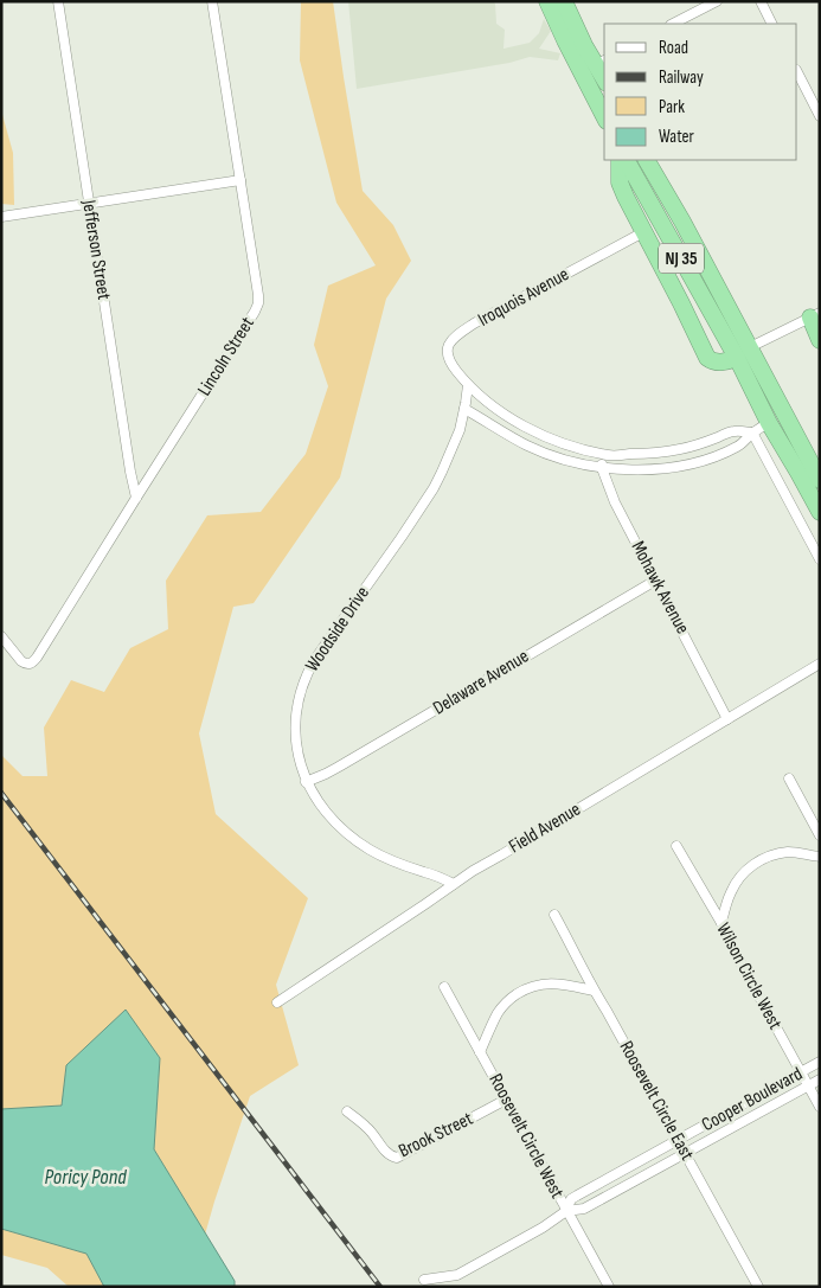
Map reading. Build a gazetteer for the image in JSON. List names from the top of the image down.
{
  "streets": {
    "highway": ["NJ 35"],
    "street": [
      "Jefferson Street",
      "Iroquois Avenue",
      "Lincoln Street",
      "Mohawk Avenue",
      "Woodside Drive",
      "Delaware Avenue",
      "Field Avenue",
      "Wilson Circle West",
      "Cooper Boulevard",
      "Roosevelt Circle East",
      "Brook Street",
      "Roosevelt Circle West"
    ]
  },
  "crossings": [
    ["Jefferson Street", "Lincoln Street"],
    ["Iroquois Avenue", "Woodside Drive"],
    ["Mohawk Avenue", "Delaware Avenue"],
    ["Mohawk Avenue", "Field Avenue"],
    ["Woodside Drive", "Delaware Avenue"],
    ["Woodside Drive", "Field Avenue"],
    ["Wilson Circle West", "Cooper Boulevard"],
    ["Cooper Boulevard", "Roosevelt Circle East"],
    ["Cooper Boulevard", "Roosevelt Circle West"],
    ["Brook Street", "Roosevelt Circle West"]
  ],
  "water": ["Poricy Pond"],
  "legend": [
    "Road",
    "Railway",
    "Park",
    "Water"
  ]
}
